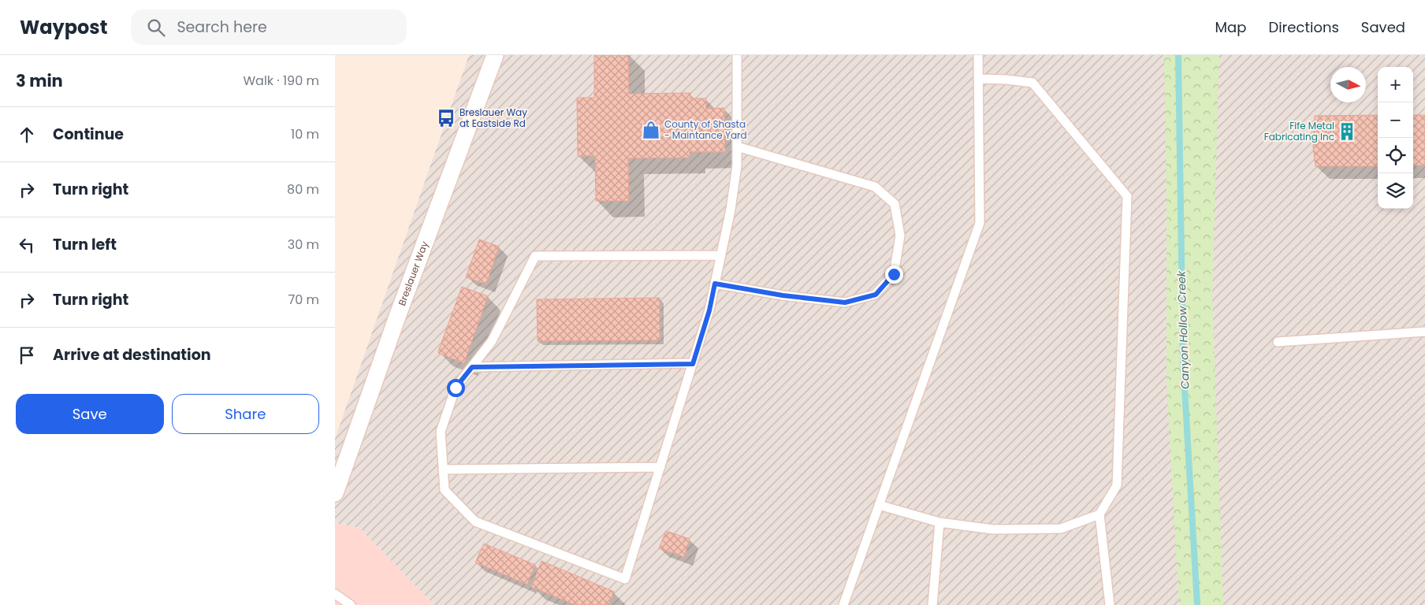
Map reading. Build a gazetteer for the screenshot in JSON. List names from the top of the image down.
{
  "streets": {
    "street": ["Breslauer Way"]
  },
  "water": ["Canyon Hollow Creek"],
  "places": {
    "bus stop": ["Breslauer Way at Eastside Rd"],
    "shop": ["County of Shasta - Maintance Yard"],
    "building": ["Fife Metal Fabricating Inc"]
  },
  "north": "right",
  "page": {
    "header": "Waypost",
    "search": "Search here",
    "nav": ["Map", "Directions", "Saved"],
    "heading": ["3 min", "Walk · 190 m"],
    "map_buttons": ["+", "−"],
    "list": [
      ["Continue", "10 m"],
      ["Turn right", "80 m"],
      ["Turn left", "30 m"],
      ["Turn right", "70 m"],
      "Arrive at destination"
    ],
    "buttons": ["Save", "Share"]
  }
}
